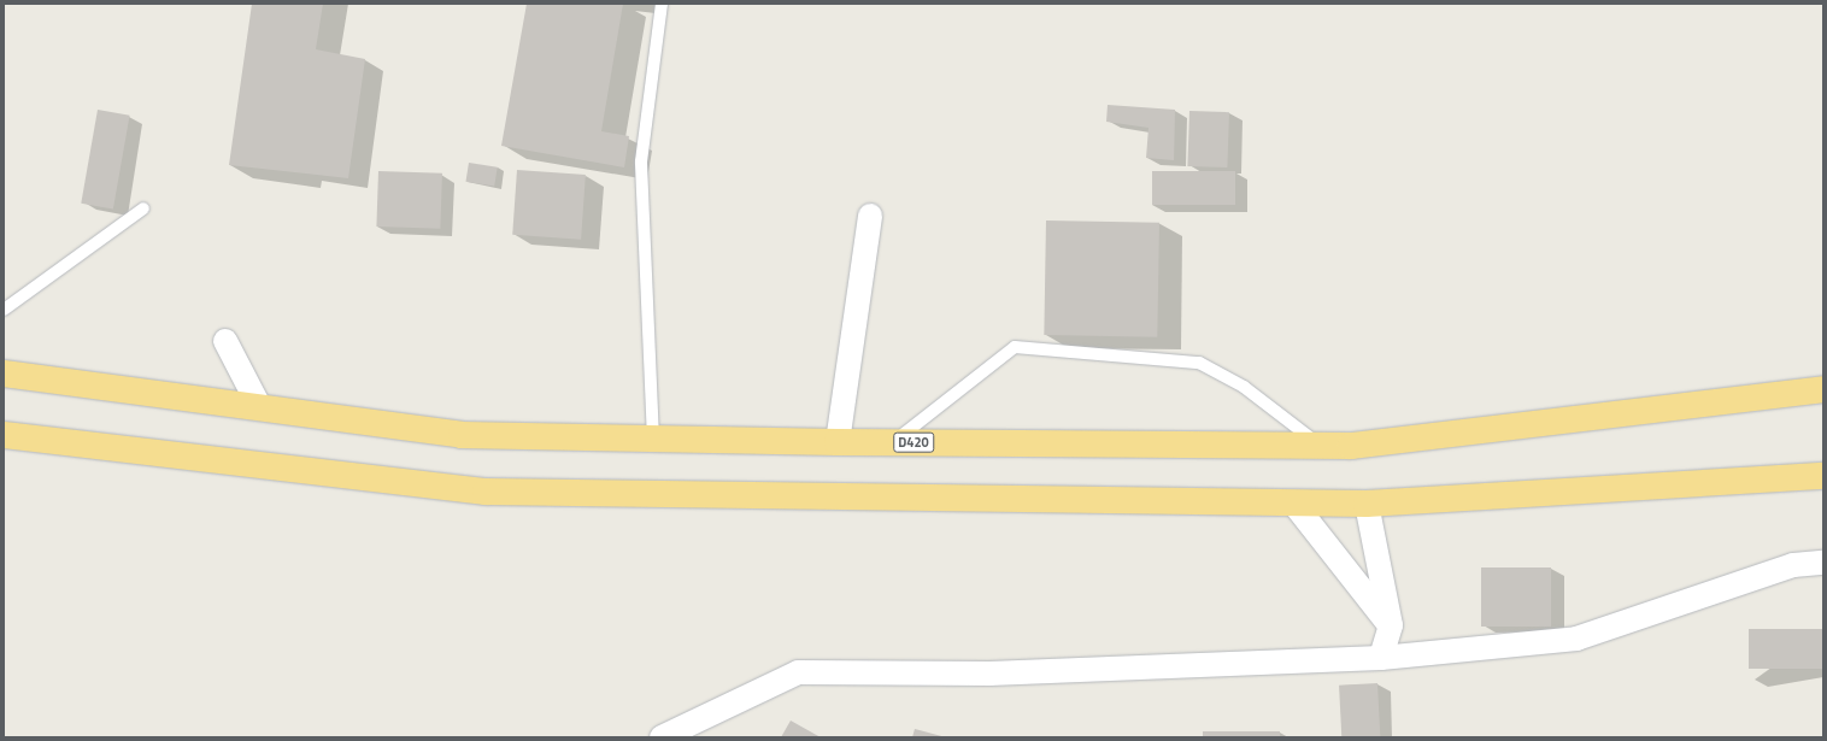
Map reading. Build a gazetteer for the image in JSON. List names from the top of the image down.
{
  "streets": {
    "highway": ["D420"]
  }
}
